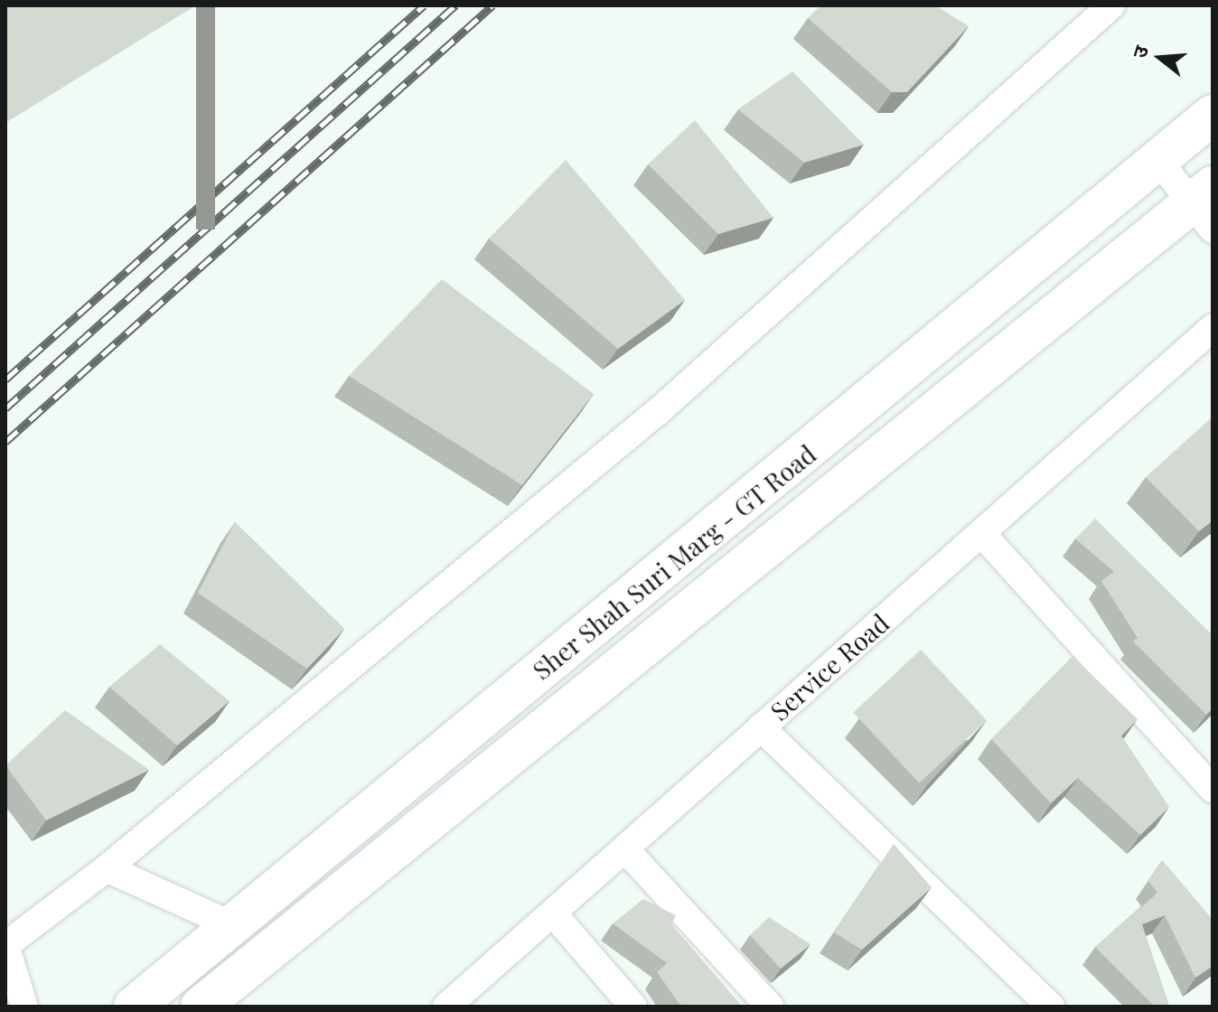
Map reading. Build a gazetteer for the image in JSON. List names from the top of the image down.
{
  "streets": {
    "main road": ["Sher Shah Suri Marg - GT Road"],
    "street": ["Service Road"]
  },
  "north": "left"
}
